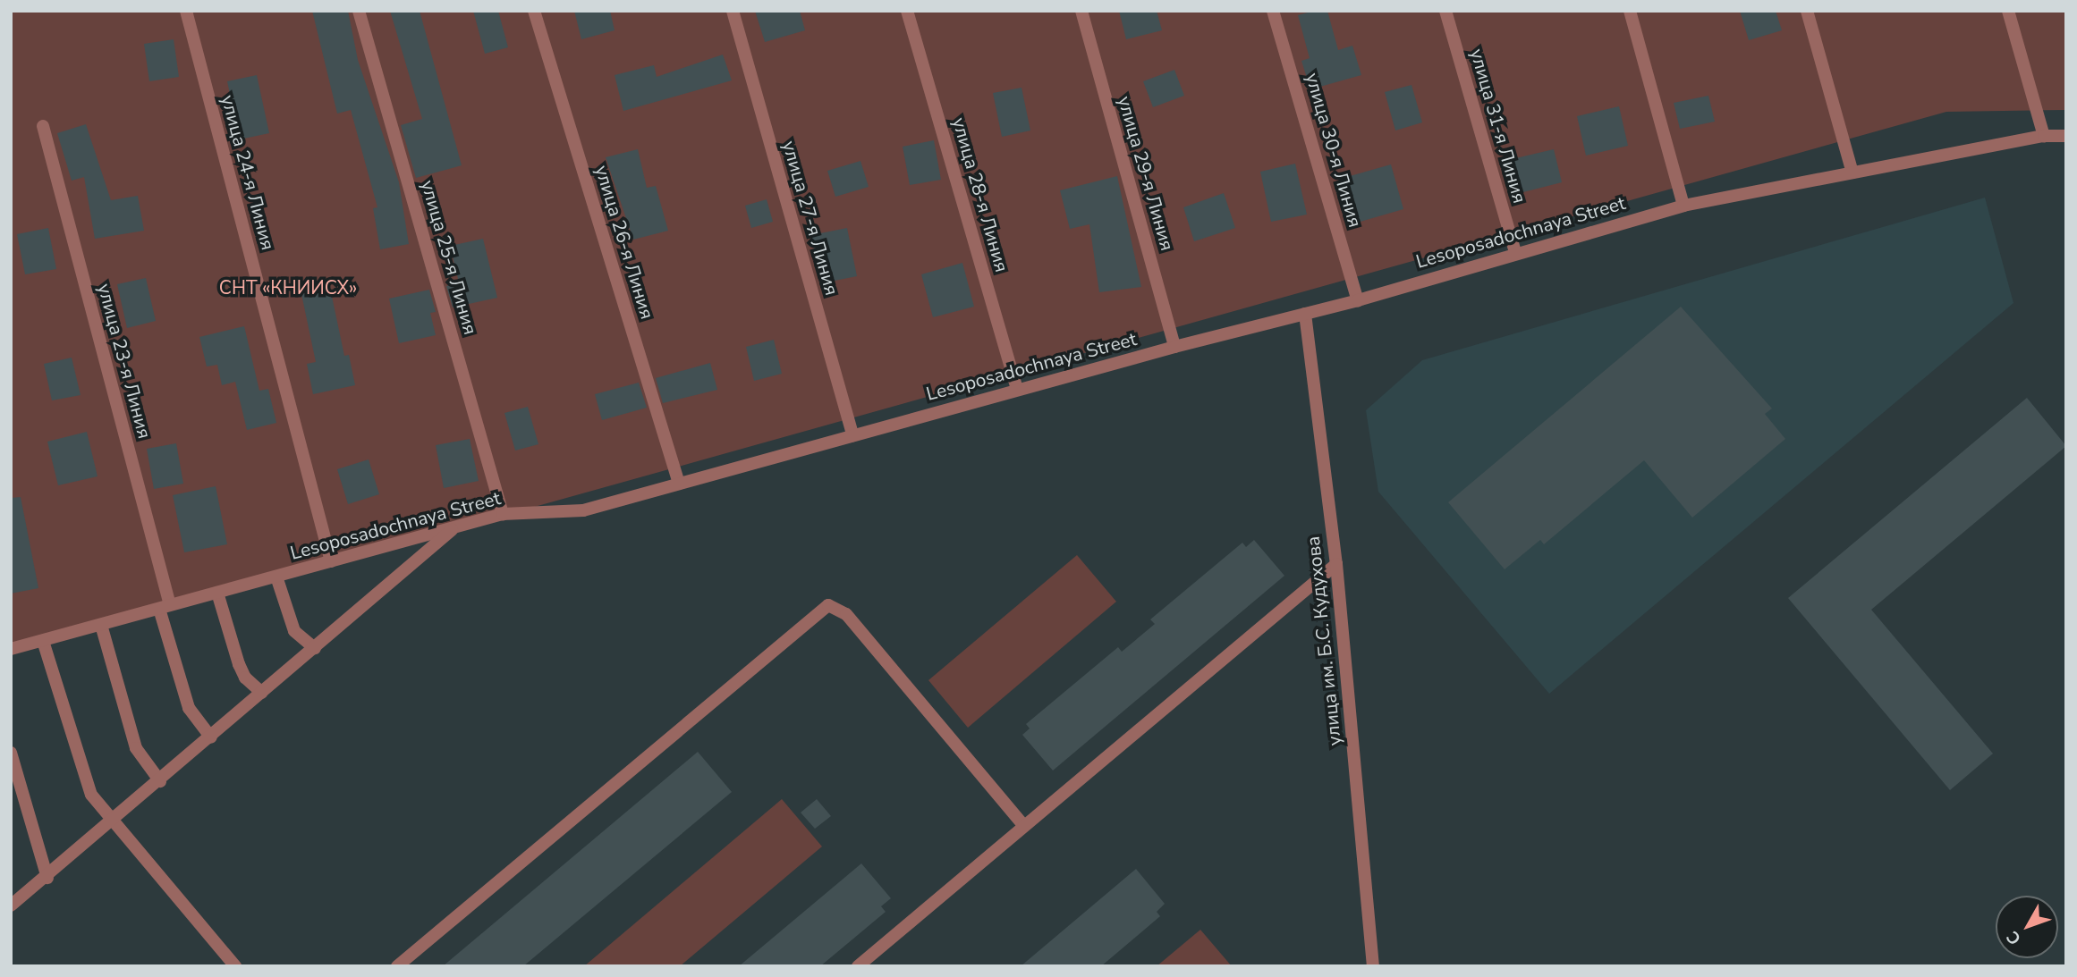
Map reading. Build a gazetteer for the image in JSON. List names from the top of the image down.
{
  "streets": {
    "street": [
      "улица 31-я Линия",
      "улица 30-я Линия",
      "улица 24-я Линия",
      "улица 29-я Линия",
      "улица 28-я Линия",
      "улица 27-я Линия",
      "Lesoposadochnaya Street",
      "улица 26-я Линия",
      "улица 25-я Линия",
      "улица 23-я Линия",
      "улица им. Б.С. Кудухова"
    ]
  },
  "crossings": [
    ["улица 31-я Линия", "Lesoposadochnaya Street"],
    ["улица 30-я Линия", "Lesoposadochnaya Street"],
    ["улица 24-я Линия", "Lesoposadochnaya Street"],
    ["улица 29-я Линия", "Lesoposadochnaya Street"],
    ["улица 28-я Линия", "Lesoposadochnaya Street"],
    ["улица 27-я Линия", "Lesoposadochnaya Street"],
    ["Lesoposadochnaya Street", "улица 26-я Линия"],
    ["Lesoposadochnaya Street", "улица 25-я Линия"],
    ["Lesoposadochnaya Street", "улица 23-я Линия"],
    ["Lesoposadochnaya Street", "улица им. Б.С. Кудухова"]
  ],
  "parks": ["СНТ «КНИИСХ»"],
  "north": "bottom left"
}
